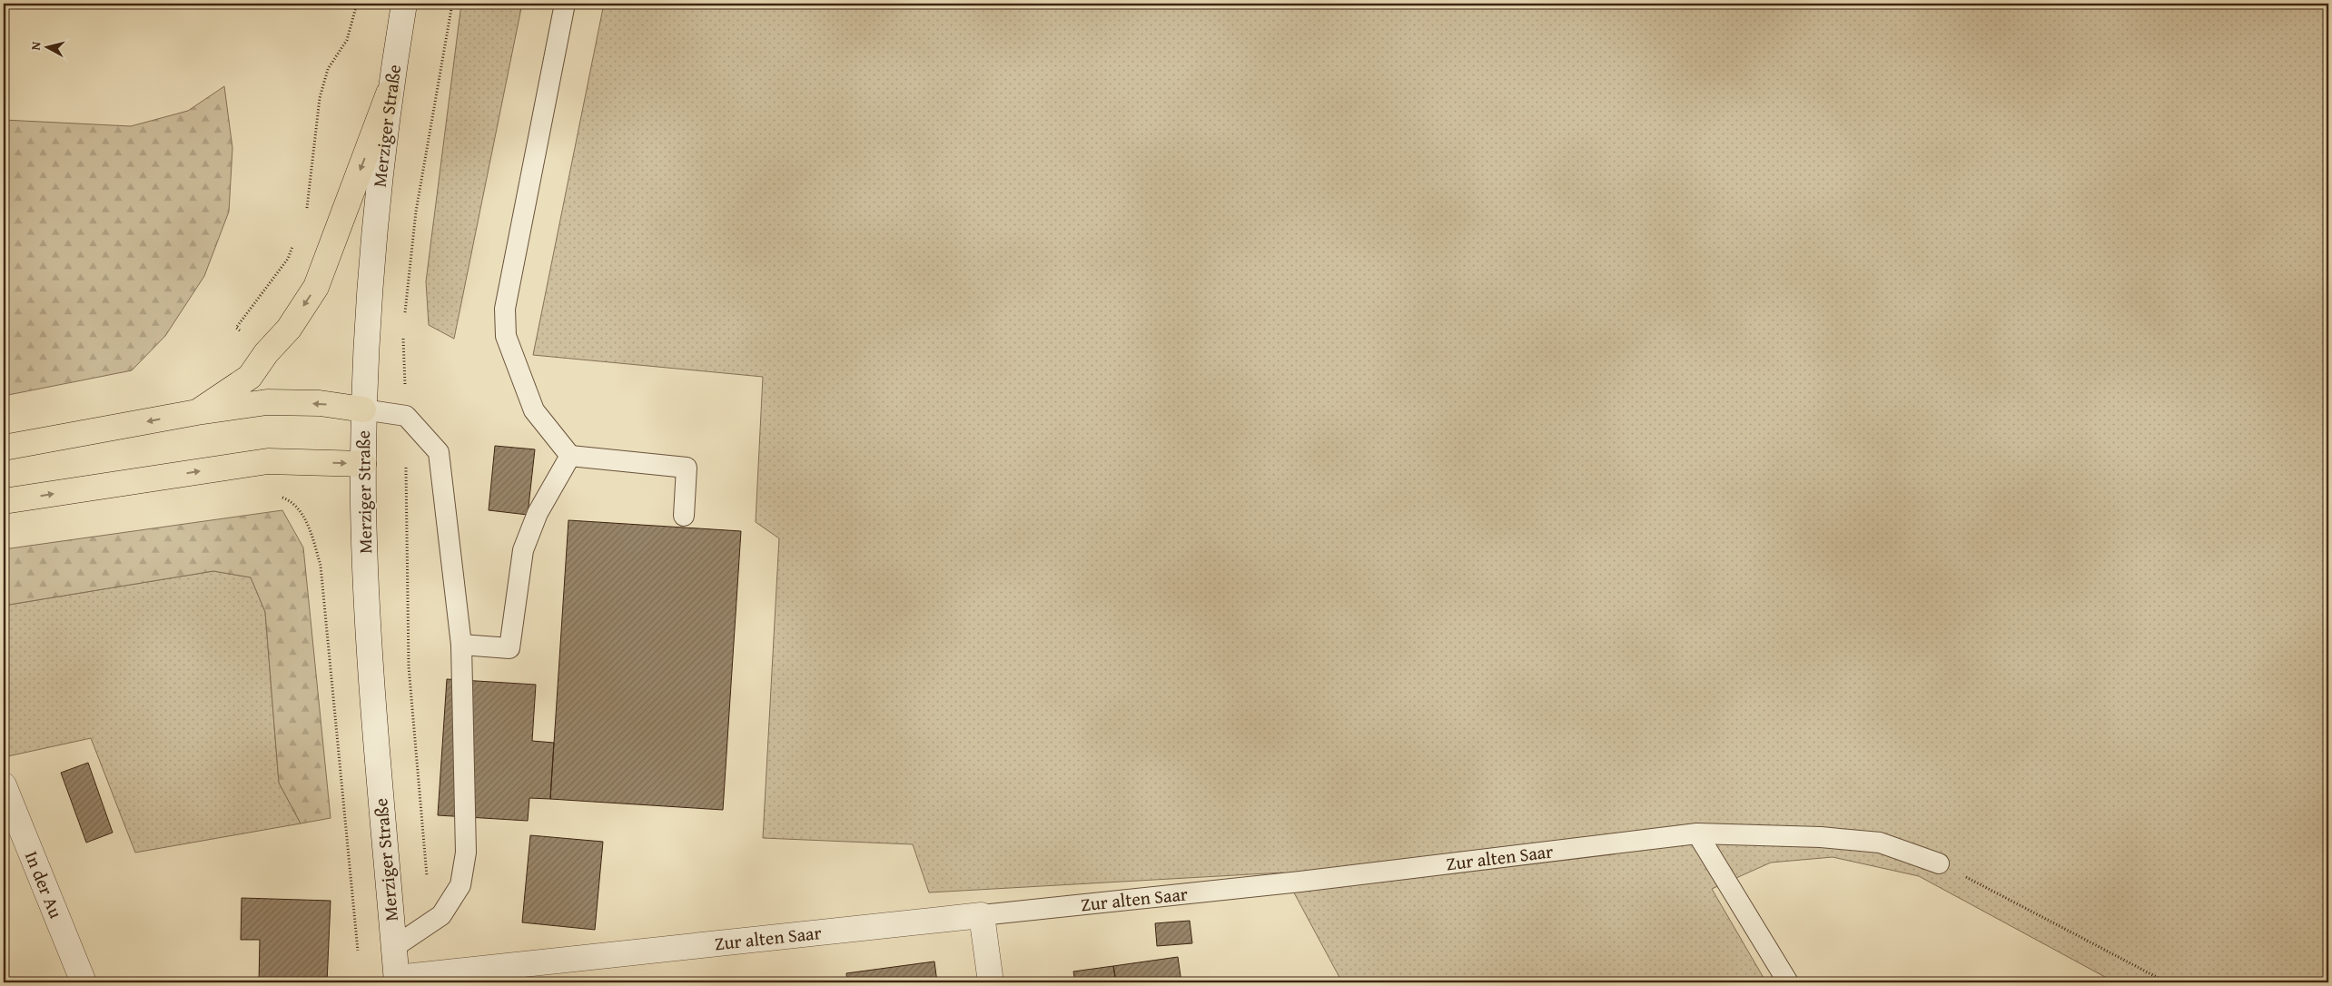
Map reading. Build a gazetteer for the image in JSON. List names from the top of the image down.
{
  "streets": {
    "main road": ["Merziger Straße", "Zur alten Saar", "In der Au"]
  },
  "crossings": [
    ["Merziger Straße", "Zur alten Saar"]
  ],
  "north": "left"
}
